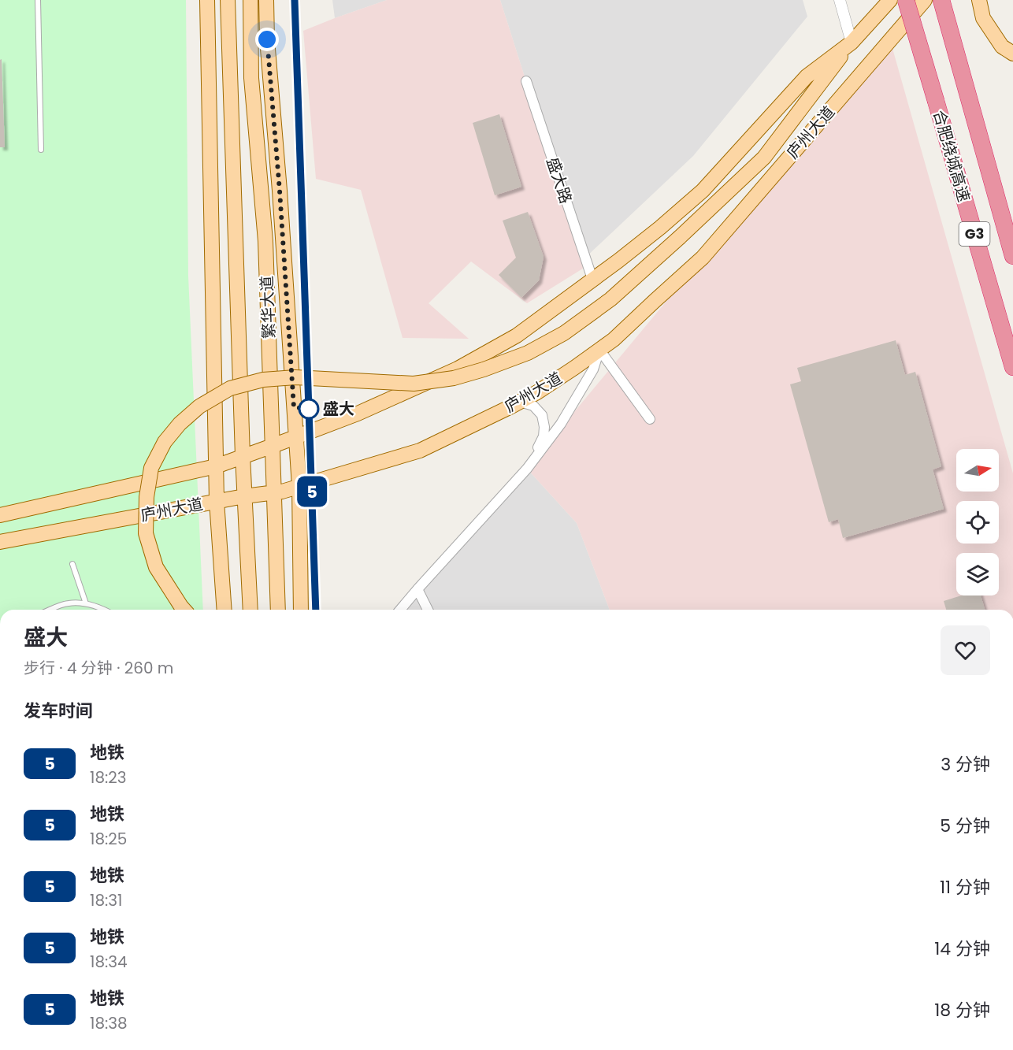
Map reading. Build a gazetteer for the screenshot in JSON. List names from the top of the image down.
{
  "streets": {
    "highway": ["合肥绕城高速", "G3"],
    "main road": ["庐州大道", "繁华大道"],
    "street": ["盛大路"]
  },
  "crossings": [
    ["庐州大道", "盛大路"],
    ["庐州大道", "繁华大道"]
  ],
  "places": ["盛大"],
  "lines": ["metro line 5"],
  "north": "right",
  "page": {
    "on_map": "5",
    "heading": [
      ["盛大", "步行 · 4 分钟 · 260 m"],
      "发车时间"
    ],
    "list": [
      {
        "mark": "5",
        "name": "地铁",
        "note": "18:23",
        "value": "3 分钟"
      },
      {
        "mark": "5",
        "name": "地铁",
        "note": "18:25",
        "value": "5 分钟"
      },
      {
        "mark": "5",
        "name": "地铁",
        "note": "18:31",
        "value": "11 分钟"
      },
      {
        "mark": "5",
        "name": "地铁",
        "note": "18:34",
        "value": "14 分钟"
      },
      {
        "mark": "5",
        "name": "地铁",
        "note": "18:38",
        "value": "18 分钟"
      }
    ]
  }
}
